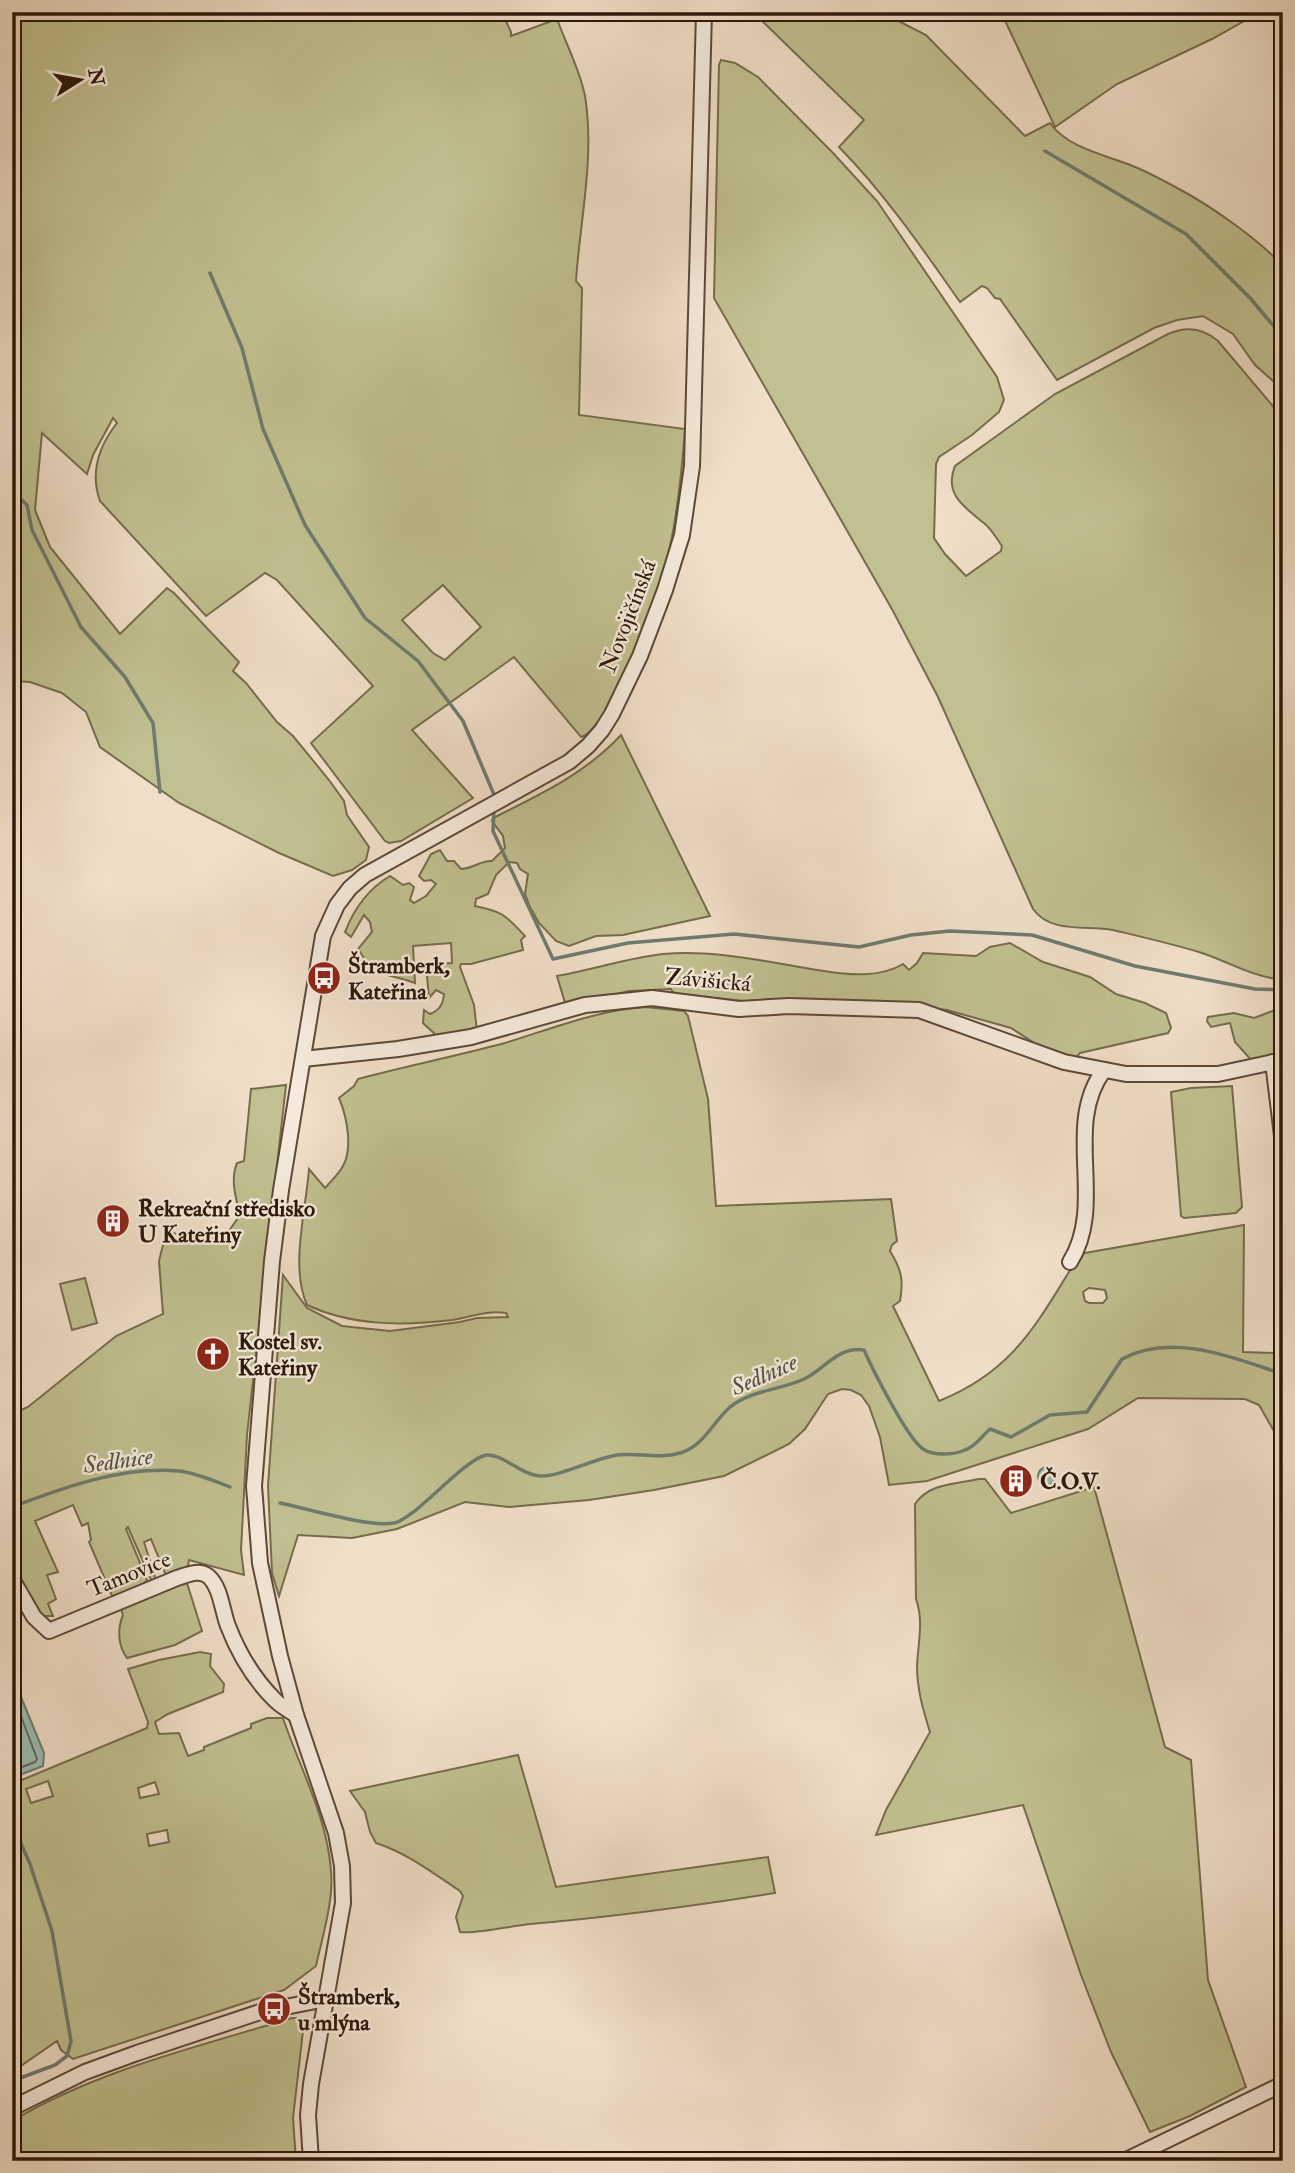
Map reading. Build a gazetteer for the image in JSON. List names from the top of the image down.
{
  "streets": {
    "street": ["Novojičínská", "Závišická", "Tamovice"]
  },
  "crossings": [
    ["Novojičínská", "Závišická"],
    ["Novojičínská", "Tamovice"]
  ],
  "water": ["Sedlnice"],
  "places": {
    "bus stop": ["Štramberk, Kateřina", "Štramberk, u mlýna"],
    "building": ["Rekreační středisko U Kateřiny", "Č.O.V."],
    "church": ["Kostel sv. Kateřiny"]
  },
  "north": "right"
}
